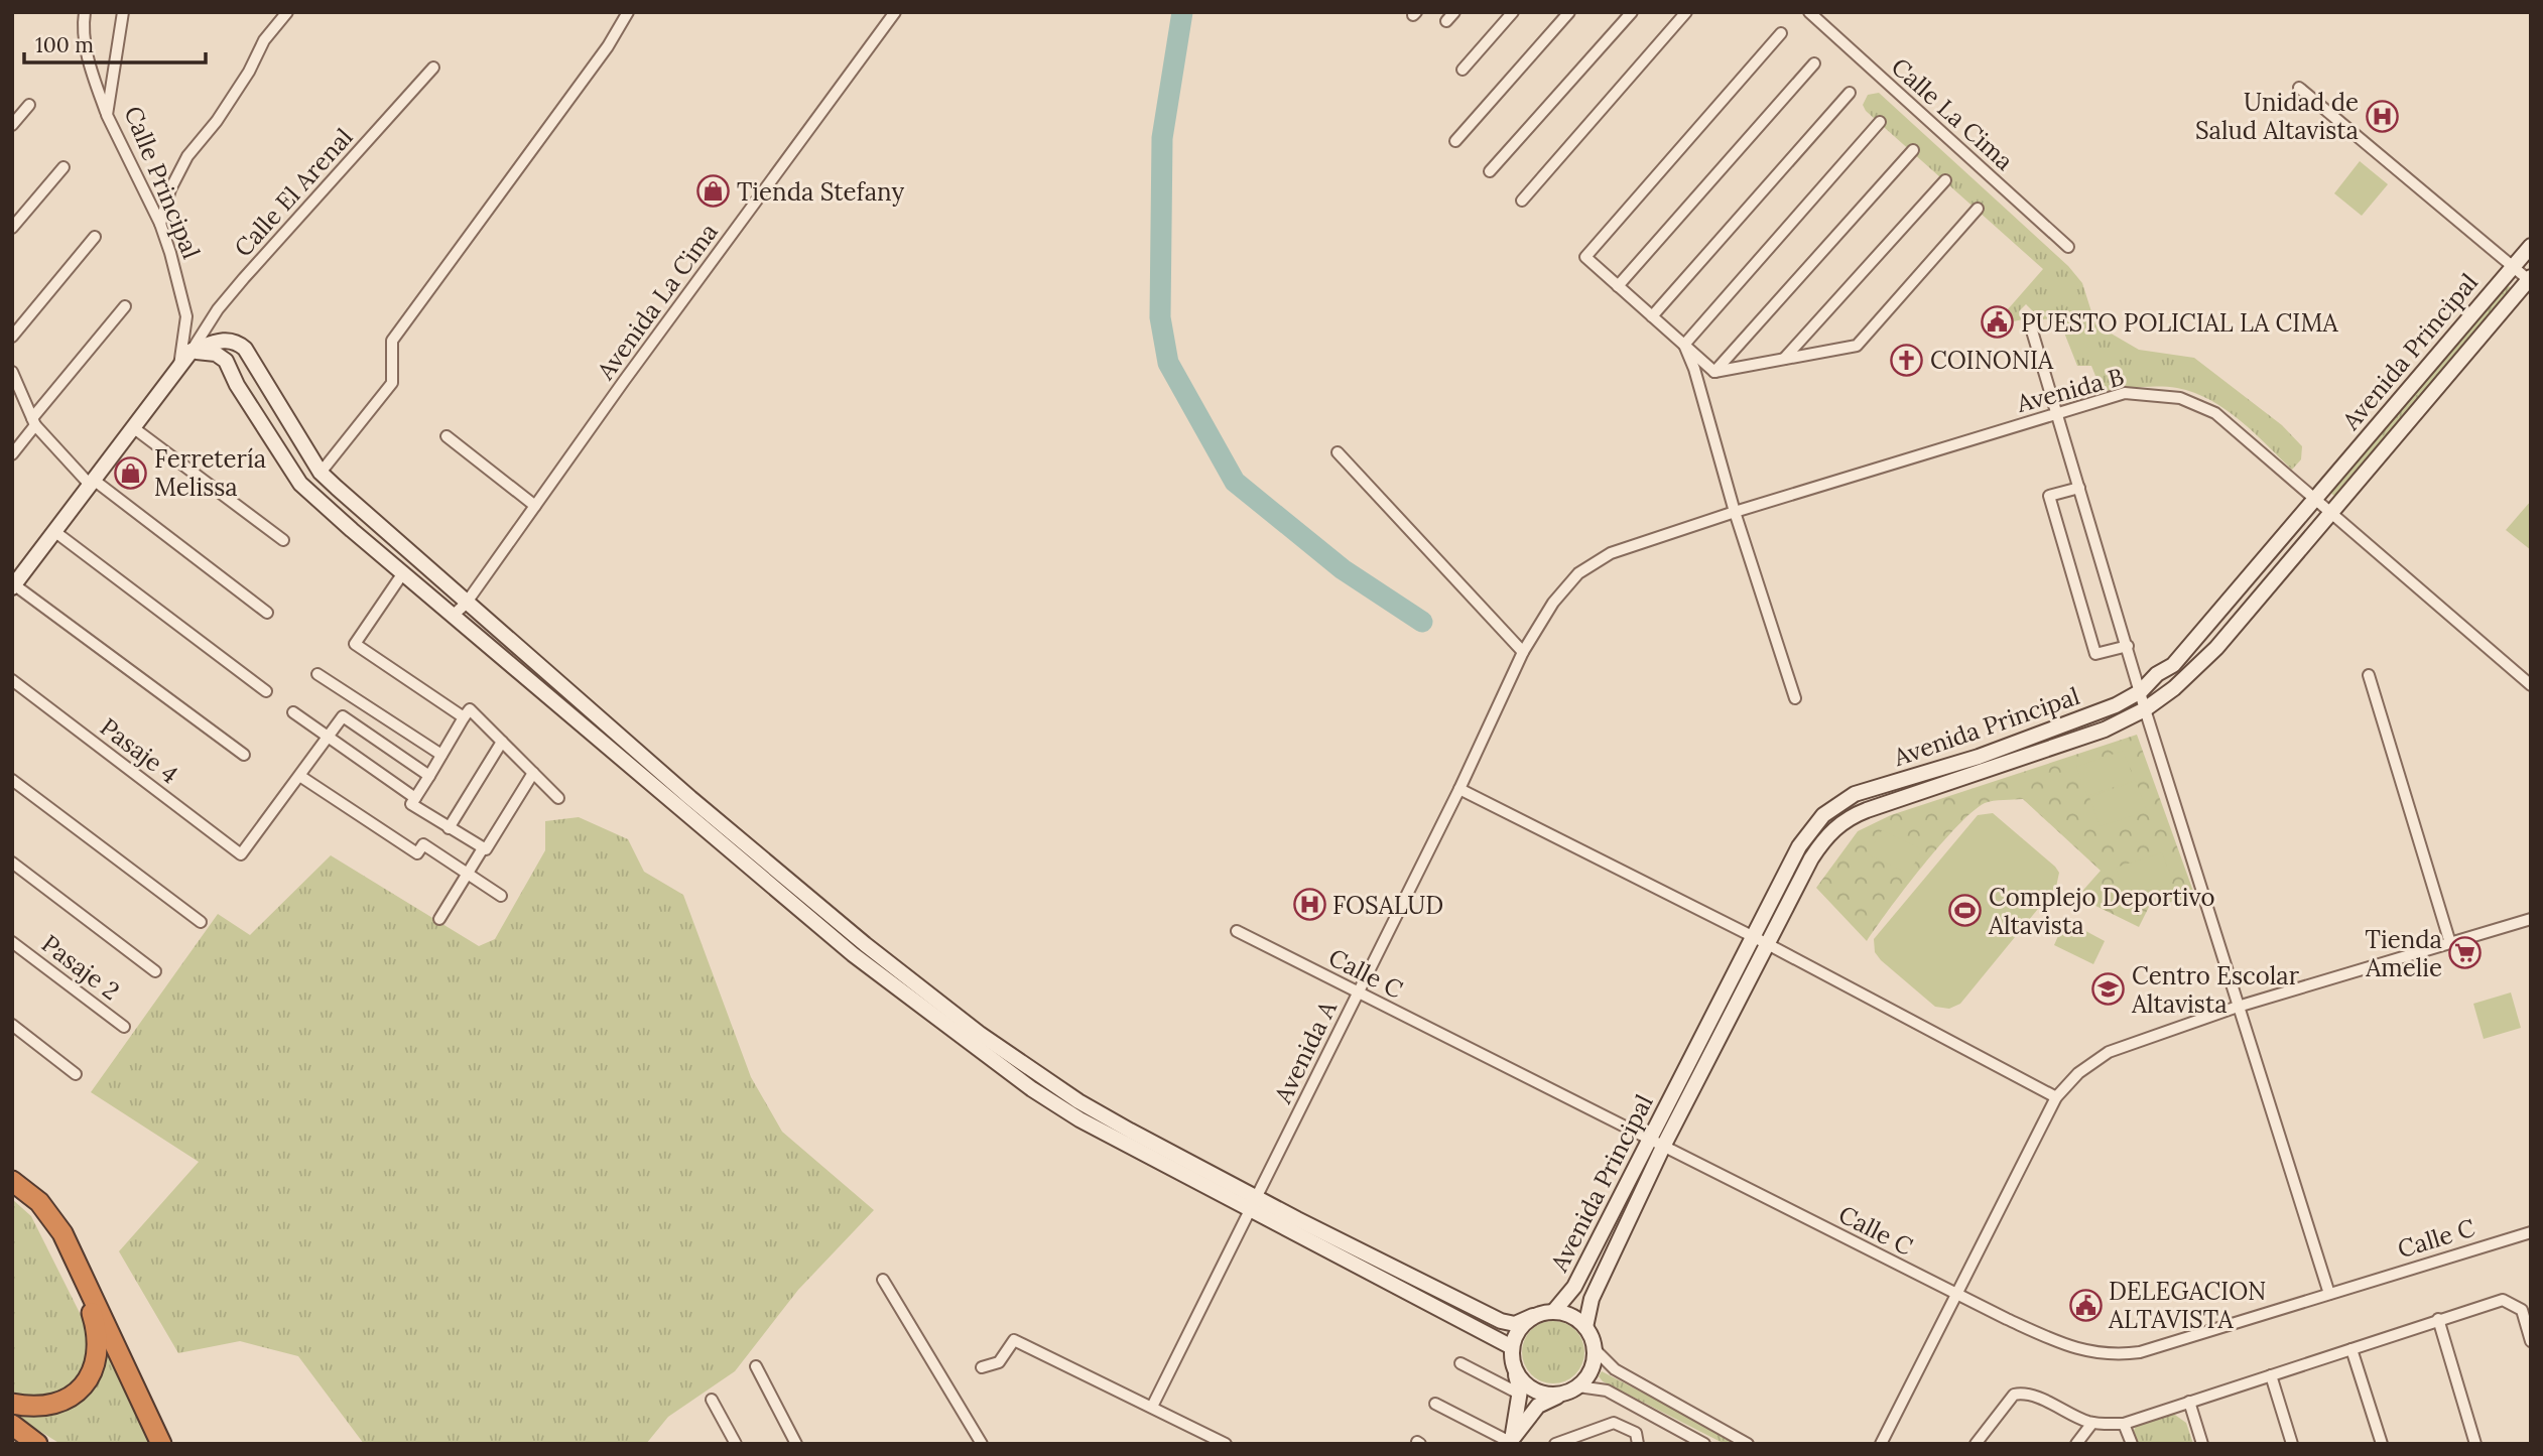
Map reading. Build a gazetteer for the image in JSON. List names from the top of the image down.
{
  "streets": {
    "main road": ["Avenida Principal"],
    "street": [
      "Calle La Cima",
      "Calle Principal",
      "Calle El Arenal",
      "Avenida La Cima",
      "Avenida B",
      "Pasaje 4",
      "Pasaje 2",
      "Calle C",
      "Avenida A"
    ]
  },
  "crossings": [
    ["Avenida Principal", "Avenida B"],
    ["Avenida Principal", "Calle C"],
    ["Avenida B", "Avenida A"],
    ["Calle C", "Avenida A"]
  ],
  "places": {
    "hospital": ["Unidad de Salud Altavista", "FOSALUD"],
    "shop": ["Tienda Stefany", "Ferretería Melissa"],
    "public building": ["PUESTO POLICIAL LA CIMA", "DELEGACION ALTAVISTA"],
    "church": ["COINONIA"],
    "sports": ["Complejo Deportivo Altavista"],
    "supermarket": ["Tienda Amelie"],
    "school or university": ["Centro Escolar Altavista"]
  },
  "scale_bar": "100 m"
}
